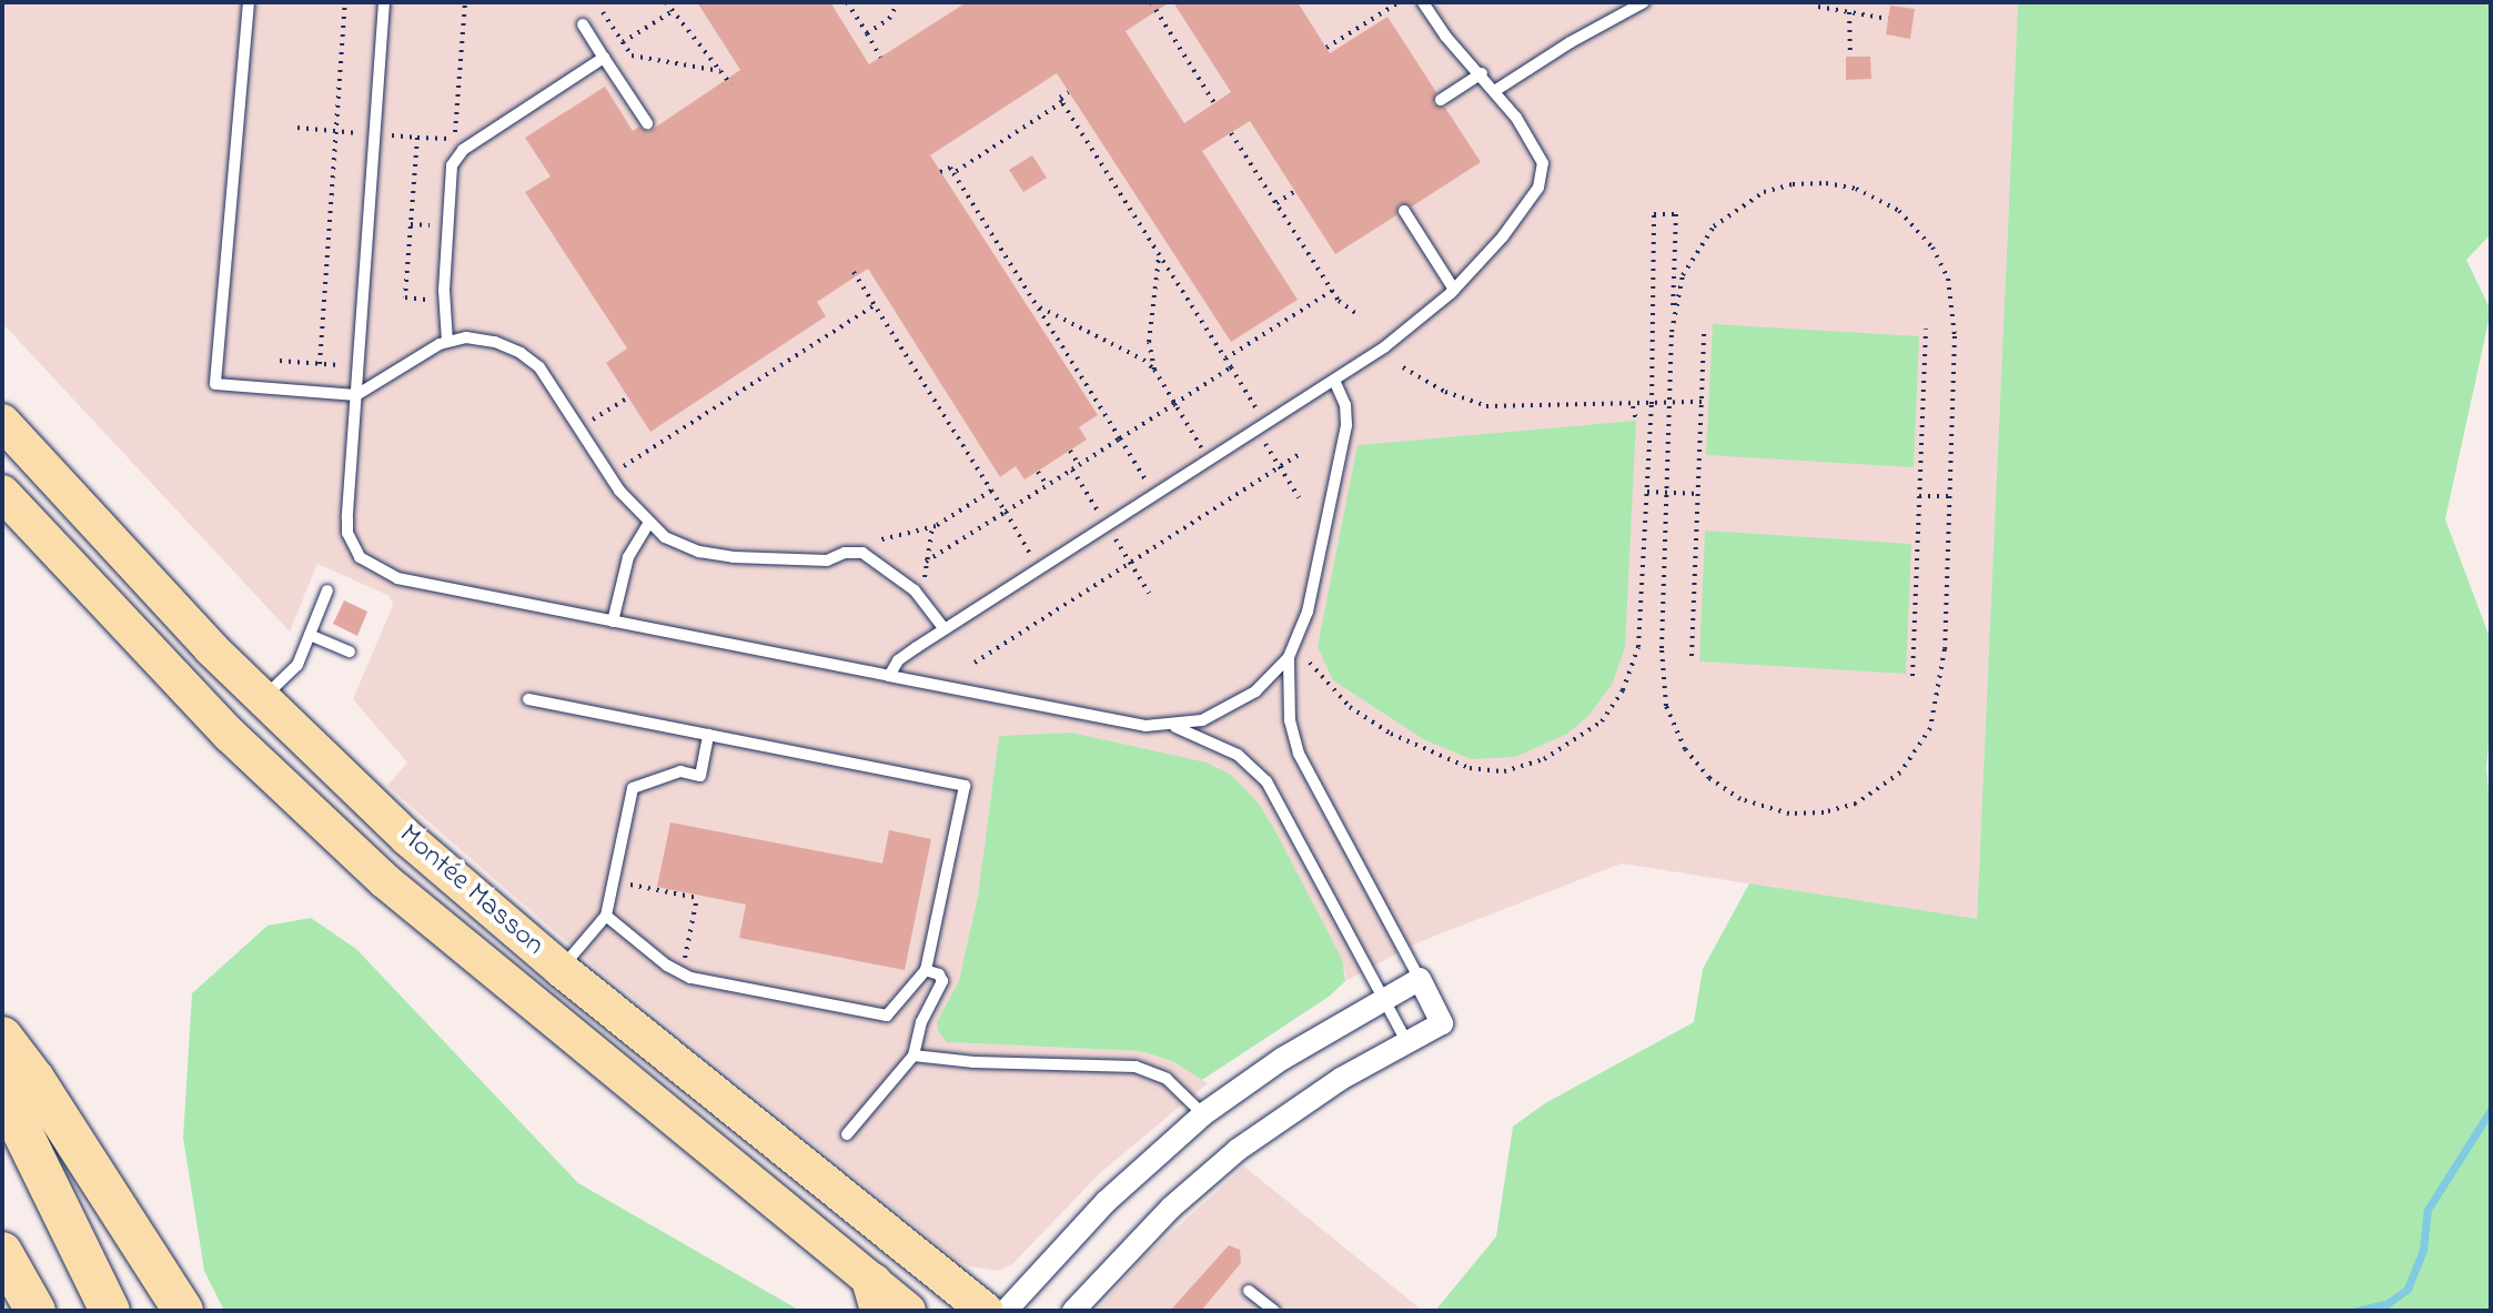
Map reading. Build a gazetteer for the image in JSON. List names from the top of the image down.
{
  "streets": {
    "main road": ["Montée Masson"]
  }
}
